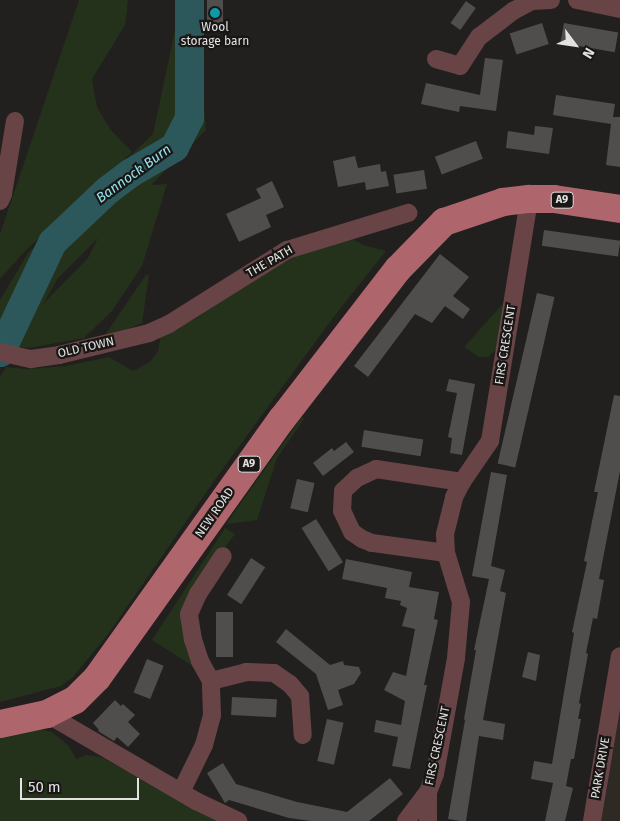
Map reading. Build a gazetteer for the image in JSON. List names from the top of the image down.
{
  "streets": {
    "main road": ["A9", "NEW ROAD"],
    "street": [
      "THE PATH",
      "FIRS CRESCENT",
      "OLD TOWN",
      "PARK DRIVE"
    ]
  },
  "crossings": [
    ["A9", "FIRS CRESCENT"],
    ["A9", "NEW ROAD"],
    ["THE PATH", "OLD TOWN"],
    ["FIRS CRESCENT", "NEW ROAD"]
  ],
  "water": ["Bannock Burn"],
  "places": ["Wool storage barn"],
  "scale_bar": "50 m",
  "north": "bottom right"
}
